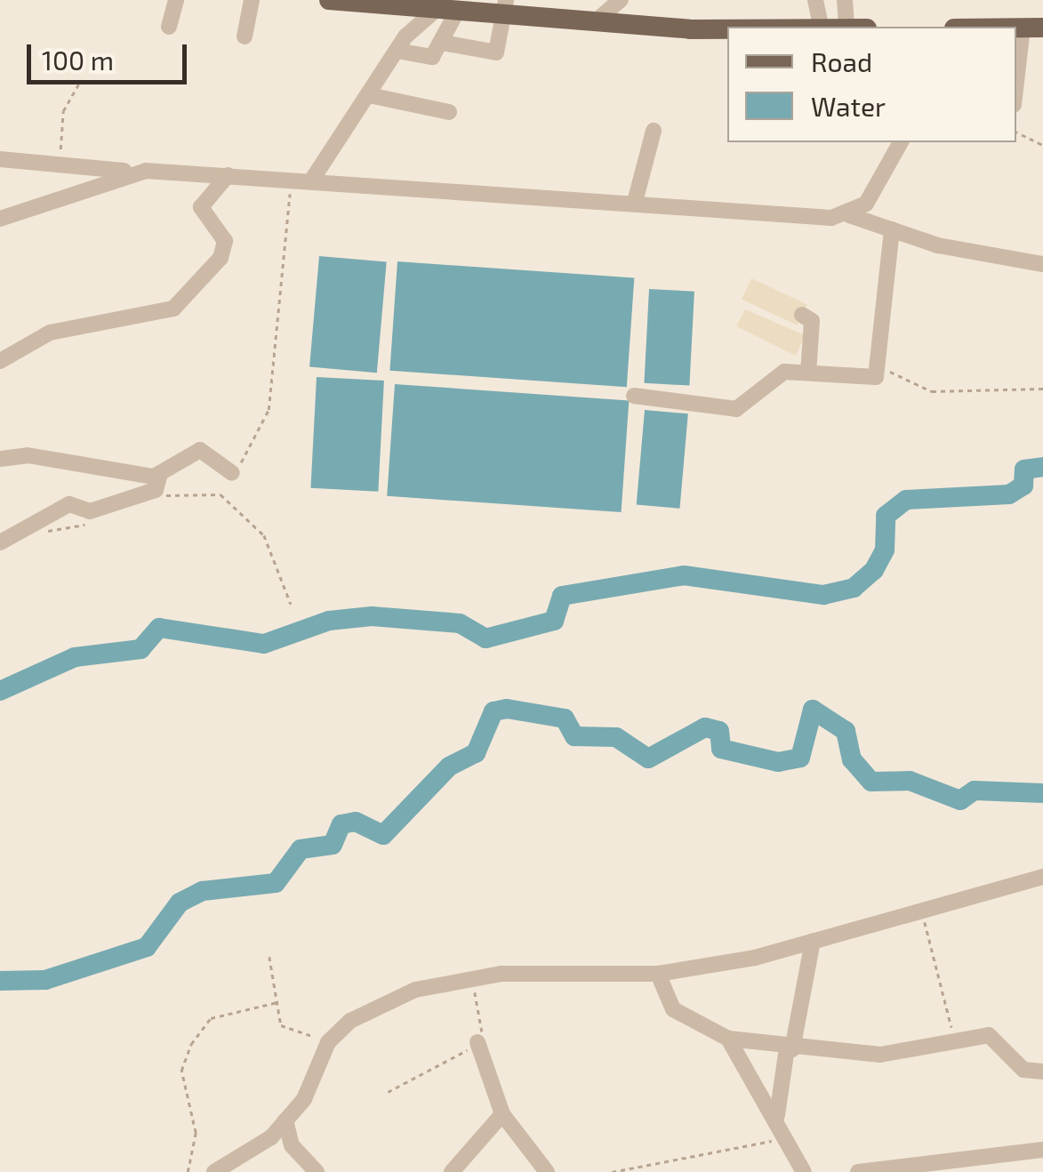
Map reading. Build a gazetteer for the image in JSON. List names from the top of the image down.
{
  "legend": ["Road", "Water"],
  "scale_bar": "100 m"
}
